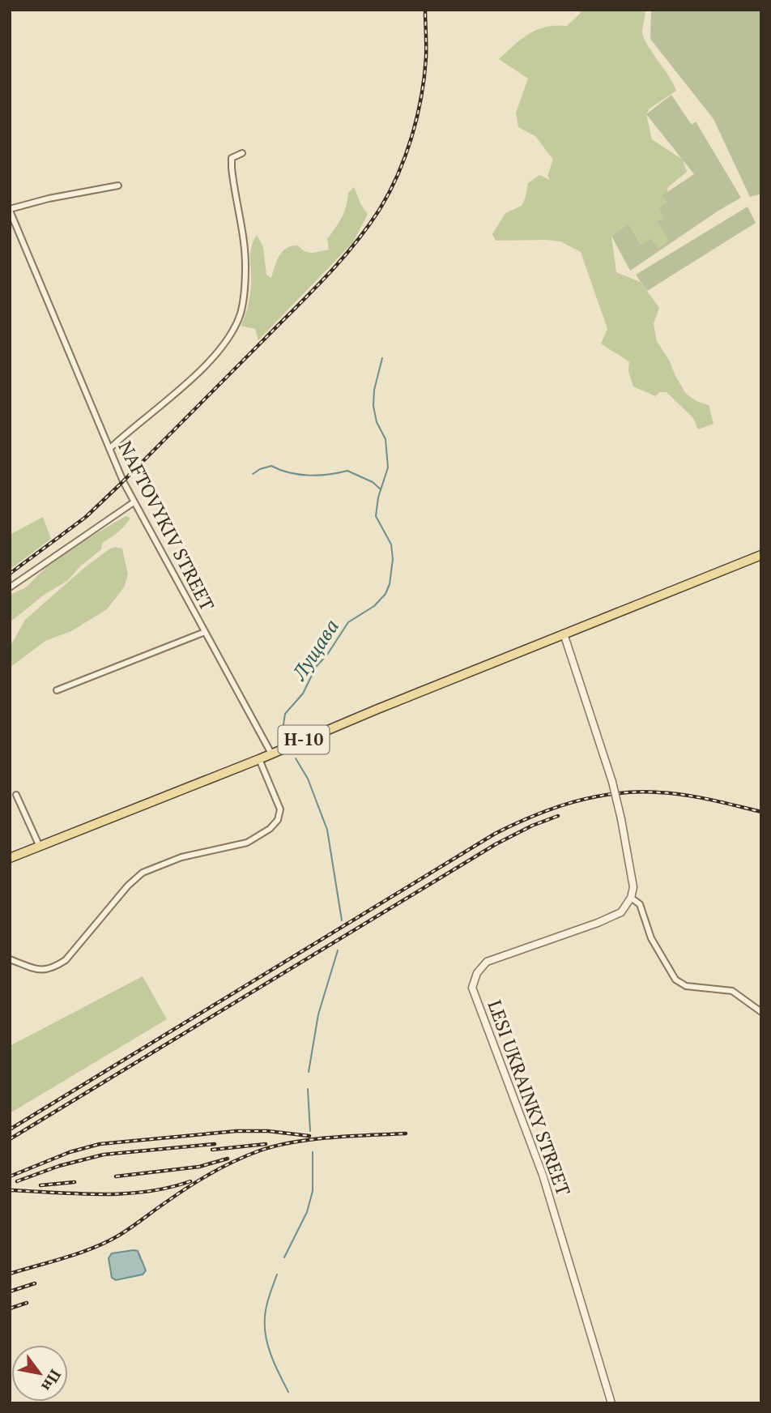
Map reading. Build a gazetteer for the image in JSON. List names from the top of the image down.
{
  "streets": {
    "main road": ["Н-10"],
    "street": ["NAFTOVYKIV STREET", "LESI UKRAINKY STREET"]
  },
  "crossings": [
    ["NAFTOVYKIV STREET", "Н-10"]
  ],
  "water": ["Лущава"],
  "north": "bottom right"
}
